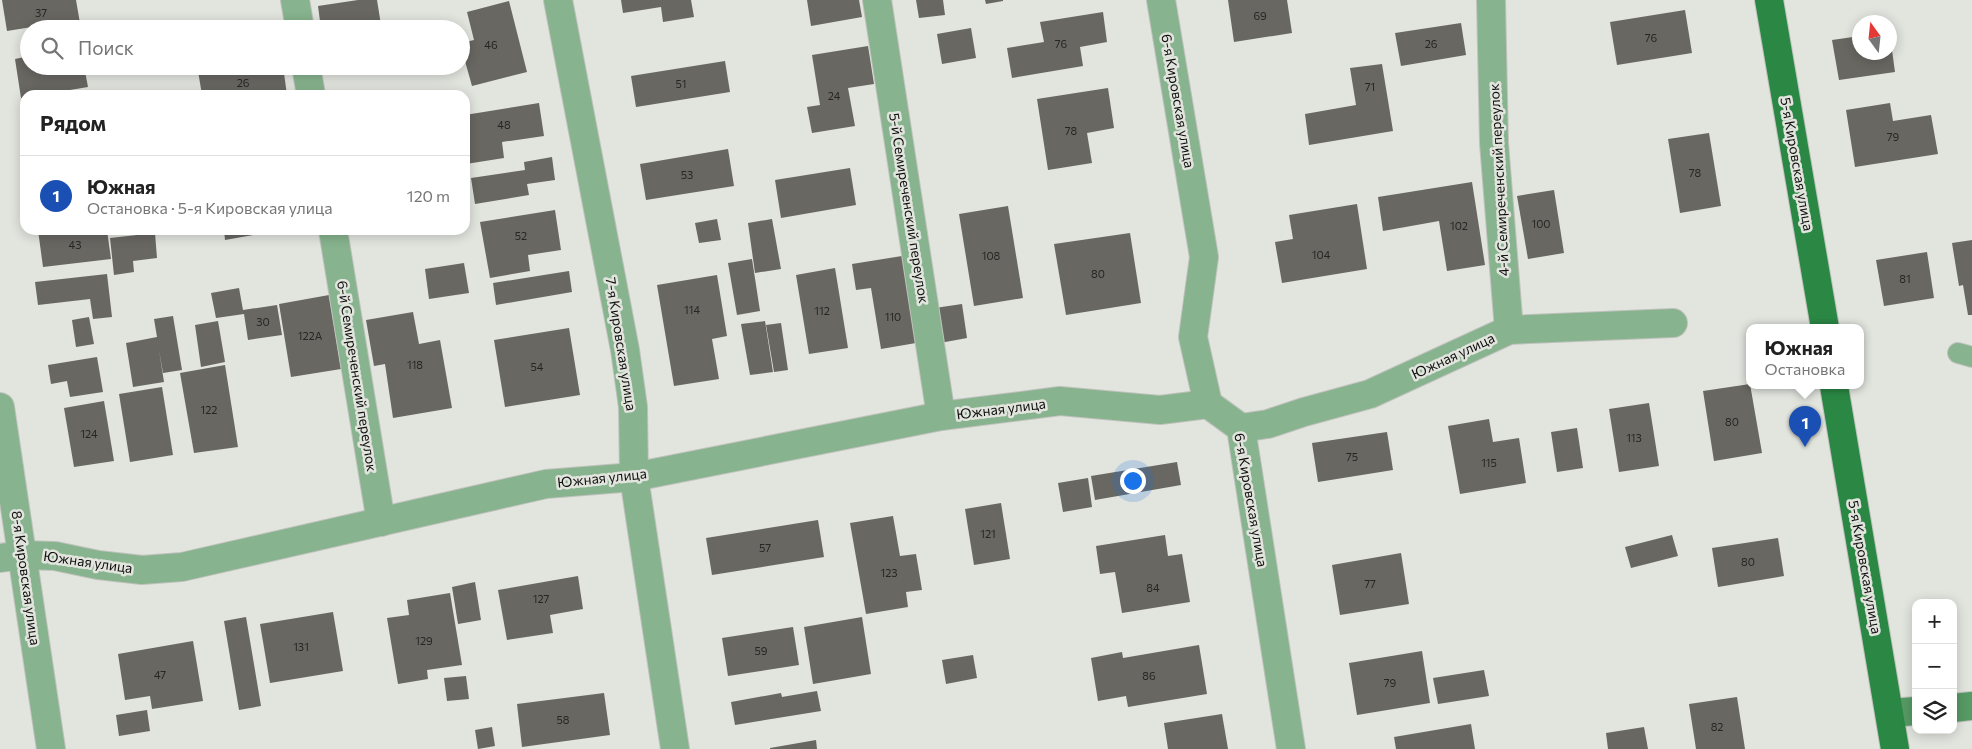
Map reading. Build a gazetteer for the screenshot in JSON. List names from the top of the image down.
{
  "streets": {
    "main road": ["5-я Кировская улица"],
    "street": [
      "6-я Кировская улица",
      "4-й Семиреченский переулок",
      "5-й Семиреченский переулок",
      "7-я Кировская улица",
      "Южная улица",
      "6-й Семиреченский переулок",
      "8-я Кировская улица"
    ]
  },
  "crossings": [
    ["6-я Кировская улица", "Южная улица"],
    ["4-й Семиреченский переулок", "Южная улица"],
    ["5-й Семиреченский переулок", "Южная улица"],
    ["7-я Кировская улица", "Южная улица"],
    ["Южная улица", "6-й Семиреченский переулок"],
    ["Южная улица", "8-я Кировская улица"]
  ],
  "house_numbers": [
    "37",
    "69",
    "76",
    "76",
    "26",
    "46",
    "26",
    "51",
    "71",
    "24",
    "48",
    "78",
    "79",
    "78",
    "53",
    "100",
    "102",
    "52",
    "43",
    "104",
    "108",
    "80",
    "81",
    "114",
    "112",
    "110",
    "30",
    "122А",
    "118",
    "54",
    "122",
    "80",
    "124",
    "113",
    "75",
    "115",
    "121",
    "57",
    "80",
    "123",
    "77",
    "84",
    "127",
    "129",
    "131",
    "59",
    "47",
    "86",
    "79",
    "58",
    "82"
  ],
  "north": "top",
  "page": {
    "search": "Поиск",
    "heading": "Рядом",
    "list": [
      {
        "mark": "1",
        "name": "Южная",
        "note": "Остановка · 5-я Кировская улица",
        "value": "120 m"
      }
    ],
    "popup": ["Южная", "Остановка"],
    "pins": "1",
    "map_buttons": ["+", "−"]
  }
}
